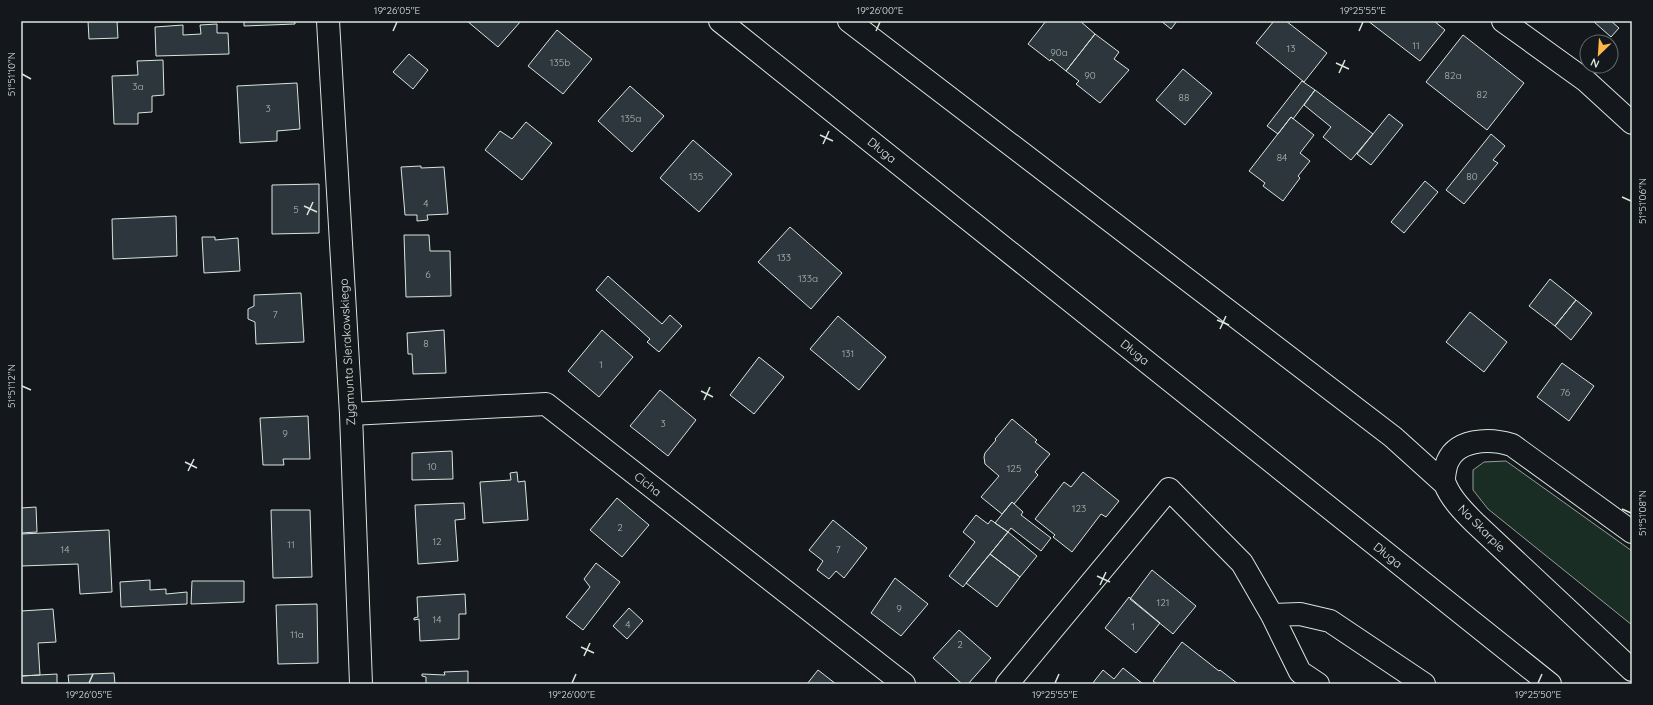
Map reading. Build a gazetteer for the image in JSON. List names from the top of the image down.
{
  "streets": {
    "street": [
      "Długa",
      "Zygmunta Sierakowskiego",
      "Cicha",
      "Na Skarpie"
    ]
  },
  "crossings": [
    ["Zygmunta Sierakowskiego", "Cicha"]
  ],
  "house_numbers": [
    "11",
    "13",
    "90a",
    "135b",
    "90",
    "82a",
    "3a",
    "82",
    "88",
    "3",
    "135a",
    "84",
    "135",
    "80",
    "4",
    "5",
    "133",
    "6",
    "133a",
    "7",
    "8",
    "131",
    "1",
    "76",
    "3",
    "9",
    "10",
    "125",
    "123",
    "2",
    "12",
    "11",
    "14",
    "7",
    "121",
    "9",
    "14",
    "4",
    "1",
    "11a",
    "2"
  ],
  "north": "bottom left",
  "coordinates": [
    "19°26'05\"E",
    "19°26'00\"E",
    "19°25'55\"E",
    "51°51'10\"N",
    "51°51'06\"N",
    "51°51'12\"N",
    "51°51'08\"N",
    "19°25'50\"E"
  ]
}
